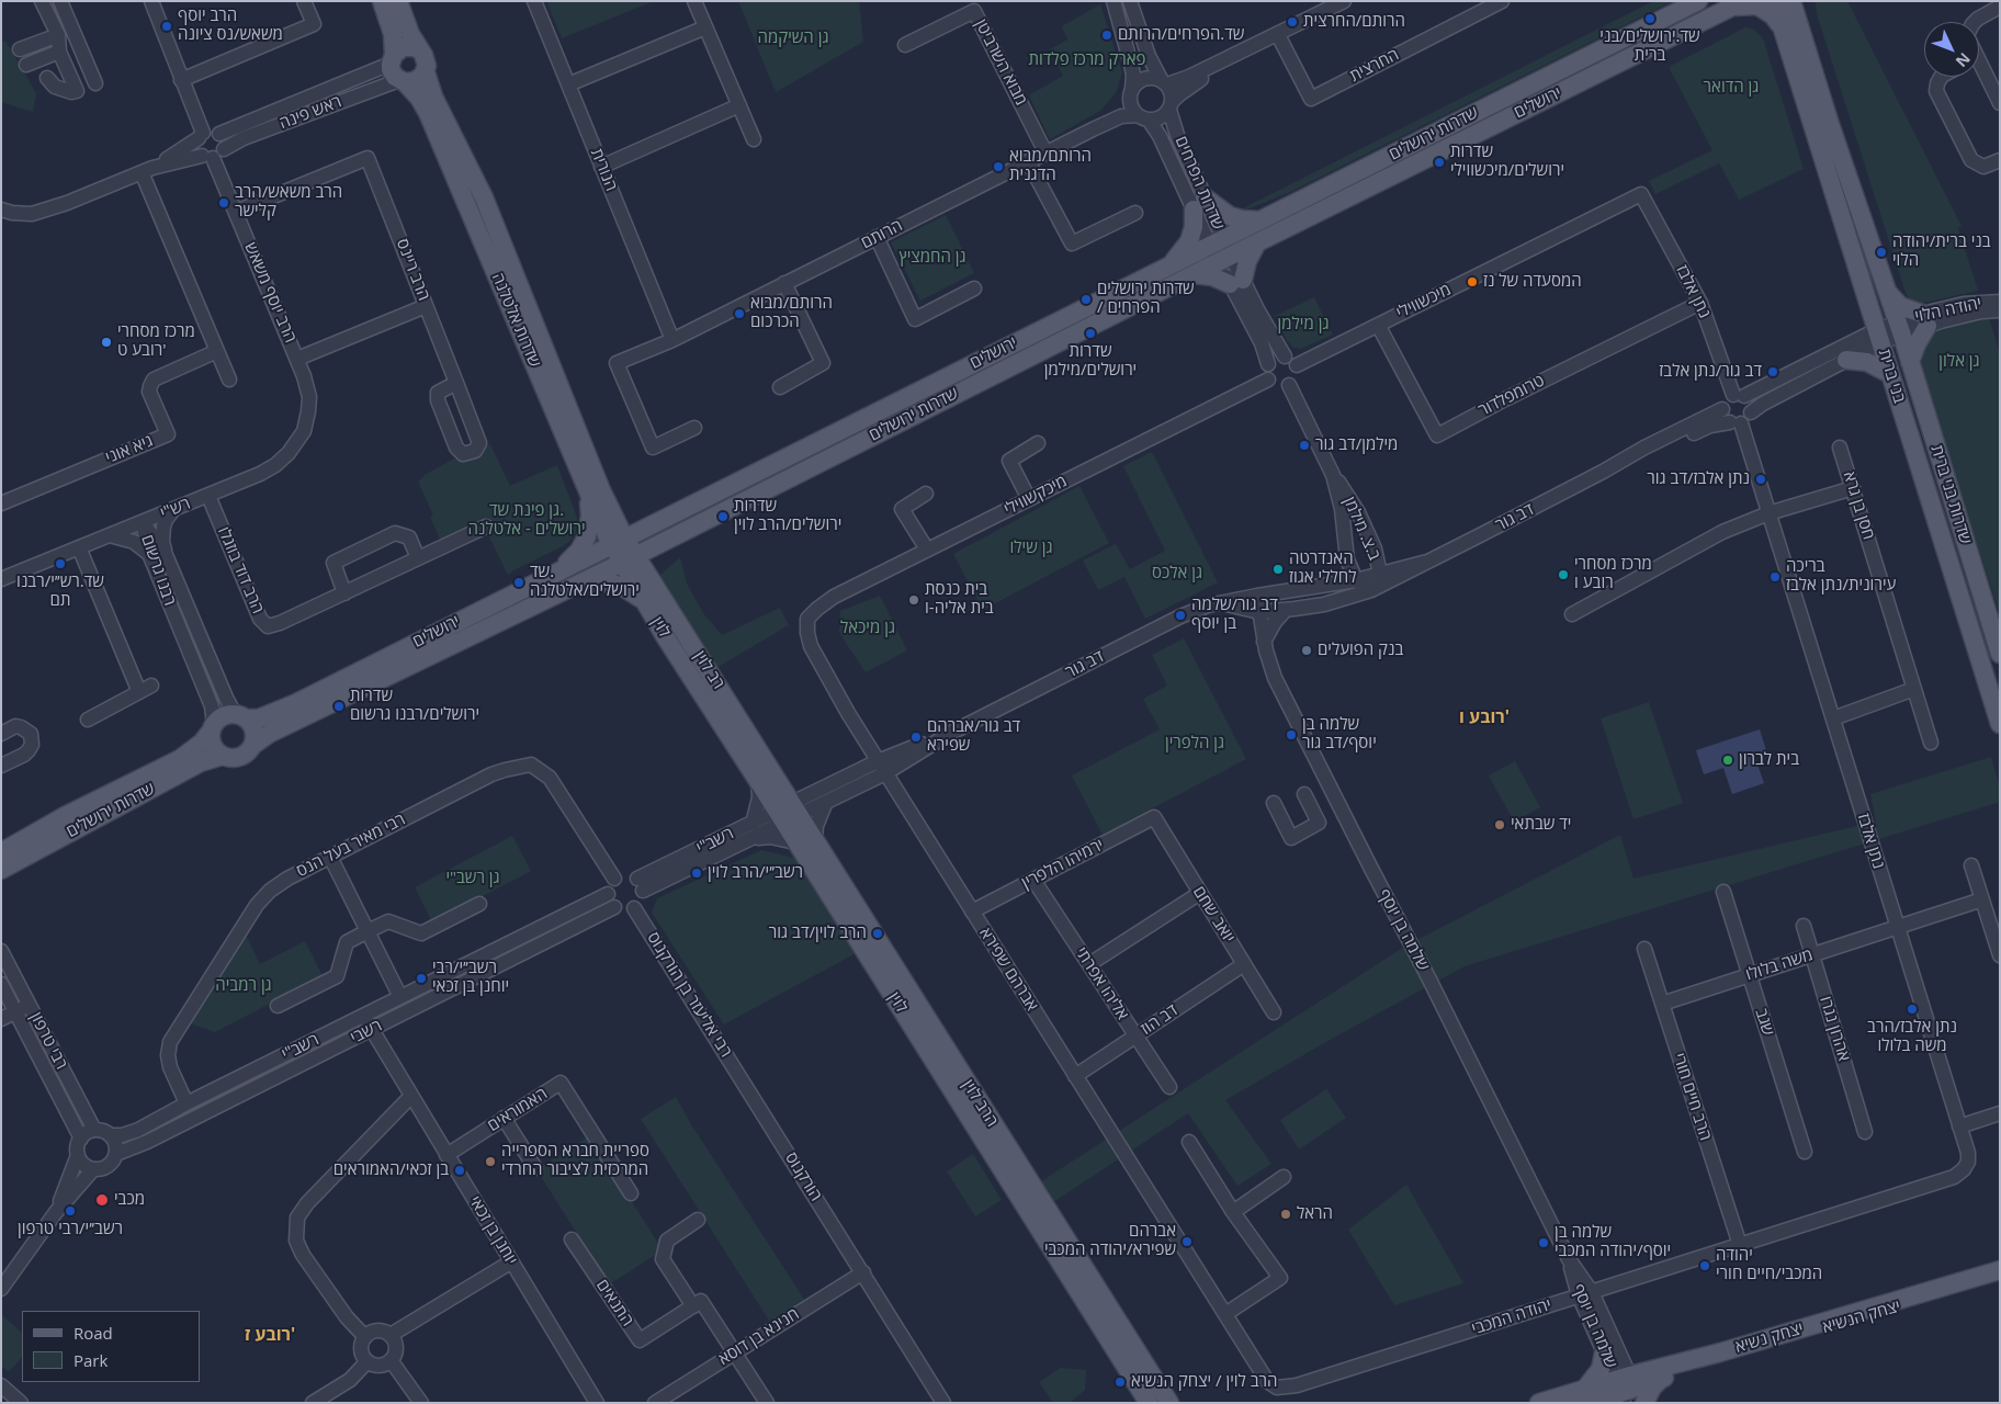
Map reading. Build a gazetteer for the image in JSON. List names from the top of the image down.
{
  "streets": {
    "main road": [
      "ירושלים",
      "שדרות ירושלים",
      "שדרות אלטלנה",
      "בני ברית",
      "שדרות בני ברית",
      "לוין",
      "רב לוין",
      "הרב לוין",
      "יצחק הנשיא",
      "יצחק נשיא"
    ],
    "street": [
      "מבוא השרביטן",
      "החרצית",
      "ראש פינה",
      "הנורית",
      "שדרות הפרחים",
      "הרותם",
      "הרב ריינס",
      "נתן אלבז",
      "הרב יוסף משאש",
      "מיכשווילי",
      "יהודה הלוי",
      "טרומפלדור",
      "גיא אוני",
      "מיכקשווילי",
      "חסן בן גרא",
      "רש\"י",
      "דב גור",
      "ב.צ. מילמן",
      "רבנו גרשום",
      "הרב דוד בוזגלו",
      "רשב\"י",
      "רבי מאיר בעל הנס",
      "ירמיהו הלפרין",
      "יואב שחם",
      "שלמה בן יוסף",
      "משה בלולו",
      "אברהם שפירא",
      "אליהו אפרתי",
      "רבי אליעזר בן הורקנוס",
      "דב הוז",
      "שגב",
      "אהרון נגרו",
      "רשבי",
      "רבי טרפון",
      "הרב חיים חורי",
      "האמוראים",
      "הורקנוס",
      "יוחנן בן זכאי",
      "התנאים",
      "יהודה המכבי",
      "חנינא בן דוסא"
    ]
  },
  "crossings": [
    ["מבוא השרביטן", "הרותם"],
    ["ירושלים", "שדרות ירושלים"],
    ["ירושלים", "שדרות אלטלנה"],
    ["ירושלים", "רבנו גרשום"],
    ["ראש פינה", "הרב יוסף משאש"],
    ["ראש פינה", "שדרות אלטלנה"],
    ["שדרות ירושלים", "שדרות הפרחים"],
    ["שדרות ירושלים", "שדרות אלטלנה"],
    ["שדרות ירושלים", "רבנו גרשום"],
    ["הנורית", "הרותם"],
    ["שדרות הפרחים", "הרותם"],
    ["הרב ריינס", "הרב יוסף משאש"],
    ["נתן אלבז", "מיכשווילי"],
    ["נתן אלבז", "טרומפלדור"],
    ["נתן אלבז", "דב גור"],
    ["נתן אלבז", "משה בלולו"],
    ["נתן אלבז", "יהודה המכבי"],
    ["הרב יוסף משאש", "רש\"י"],
    ["מיכשווילי", "טרומפלדור"],
    ["מיכשווילי", "מיכקשווילי"],
    ["יהודה הלוי", "שדרות בני ברית"],
    ["יהודה הלוי", "דב גור"],
    ["שדרות אלטלנה", "לוין"],
    ["שדרות אלטלנה", "רב לוין"],
    ["בני ברית", "דב גור"],
    ["שדרות בני ברית", "דב גור"],
    ["מיכקשווילי", "אברהם שפירא"],
    ["רש\"י", "רבנו גרשום"],
    ["רש\"י", "הרב דוד בוזגלו"],
    ["דב גור", "ב.צ. מילמן"],
    ["דב גור", "לוין"],
    ["דב גור", "רב לוין"],
    ["דב גור", "שלמה בן יוסף"],
    ["דב גור", "אברהם שפירא"],
    ["דב גור", "הרב לוין"],
    ["לוין", "רב לוין"],
    ["לוין", "הרב לוין"],
    ["רב לוין", "הרב לוין"],
    ["רשב\"י", "רבי מאיר בעל הנס"],
    ["רשב\"י", "רבי אליעזר בן הורקנוס"],
    ["רשב\"י", "רשבי"],
    ["רשב\"י", "רבי טרפון"],
    ["רשב\"י", "יוחנן בן זכאי"],
    ["רבי מאיר בעל הנס", "רבי אליעזר בן הורקנוס"],
    ["רבי מאיר בעל הנס", "רשבי"],
    ["ירמיהו הלפרין", "יואב שחם"],
    ["ירמיהו הלפרין", "אברהם שפירא"],
    ["ירמיהו הלפרין", "אליהו אפרתי"],
    ["יואב שחם", "דב הוז"],
    ["שלמה בן יוסף", "יהודה המכבי"],
    ["שלמה בן יוסף", "יצחק הנשיא"],
    ["שלמה בן יוסף", "יצחק נשיא"],
    ["משה בלולו", "שגב"],
    ["משה בלולו", "אהרון נגרו"],
    ["משה בלולו", "הרב חיים חורי"],
    ["אברהם שפירא", "דב הוז"],
    ["אברהם שפירא", "יהודה המכבי"],
    ["אליהו אפרתי", "דב הוז"],
    ["רבי אליעזר בן הורקנוס", "רשבי"],
    ["רבי אליעזר בן הורקנוס", "הורקנוס"],
    ["רשבי", "רבי טרפון"],
    ["רשבי", "יוחנן בן זכאי"],
    ["הרב חיים חורי", "יהודה המכבי"],
    ["האמוראים", "יוחנן בן זכאי"],
    ["הורקנוס", "חנינא בן דוסא"],
    ["יצחק הנשיא", "יצחק נשיא"]
  ],
  "districts": ["רובע ו'", "רובע ז'"],
  "parks": [
    "גן השיקמה",
    "פארק מרכז פלדות",
    "גן הדואר",
    "גן החמציץ",
    "גן מילמן",
    "גן אלון",
    "גן פינת שד. ירושלים - אלטלנה",
    "גן שילו",
    "גן אלכס",
    "גן מיכאל",
    "גן הלפרין",
    "גן רשב\"י",
    "גן רמביה"
  ],
  "places": [
    "שד.ירושלים/בני ברית",
    "הרותם/החרצית",
    "הרב יוסף משאש/נס ציונה",
    "שד.הפרחים/הרותם",
    "שדרות ירושלים/מיכשווילי",
    "הרותם/מבוא הדגנית",
    "הרב משאש/הרב קלישר",
    "בני ברית/יהודה הלוי",
    "המסעדה של נז",
    "שדרות ירושלים / הפרחים",
    "הרותם/מבוא הכרכום",
    "שדרות ירושלים/מילמן",
    "מרכז מסחרי רובע ט'",
    "דב גור/נתן אלבז",
    "מילמן/דב גור",
    "נתן אלבז/דב גור",
    "שדרות ירושלים/הרב לוין",
    "שד.רש״י/רבנו תם",
    "האנדרטה לחללי אגוז",
    "מרכז מסחרי רובע ו",
    "בריכה עירונית/נתן אלבז",
    "שד. ירושלים/אלטלנה",
    "בית כנסת בית אליה-ו",
    "דב גור/שלמה בן יוסף",
    "בנק הפועלים",
    "שדרות ירושלים/רבנו גרשום",
    "שלמה בן יוסף/דב גור",
    "דב גור/אברהם שפירא",
    "בית לברון",
    "יד שבתאי",
    "רשב״י/הרב לוין",
    "הרב לוין/דב גור",
    "רשב״י/רבי יוחנן בן זכאי",
    "נתן אלבז/הרב משה בלולו",
    "ספריית חברא הספרייה המרכזית לציבור החרדי",
    "בן זכאי/האמוראים",
    "מכבי",
    "רשב״י/רבי טרפון",
    "הראל",
    "אברהם שפירא/יהודה המכבי",
    "שלמה בן יוסף/יהודה המכבי",
    "יהודה המכבי/חיים חורי",
    "הרב לוין / יצחק הנשיא"
  ],
  "legend": ["Road", "Park"],
  "north": "bottom right"
}
